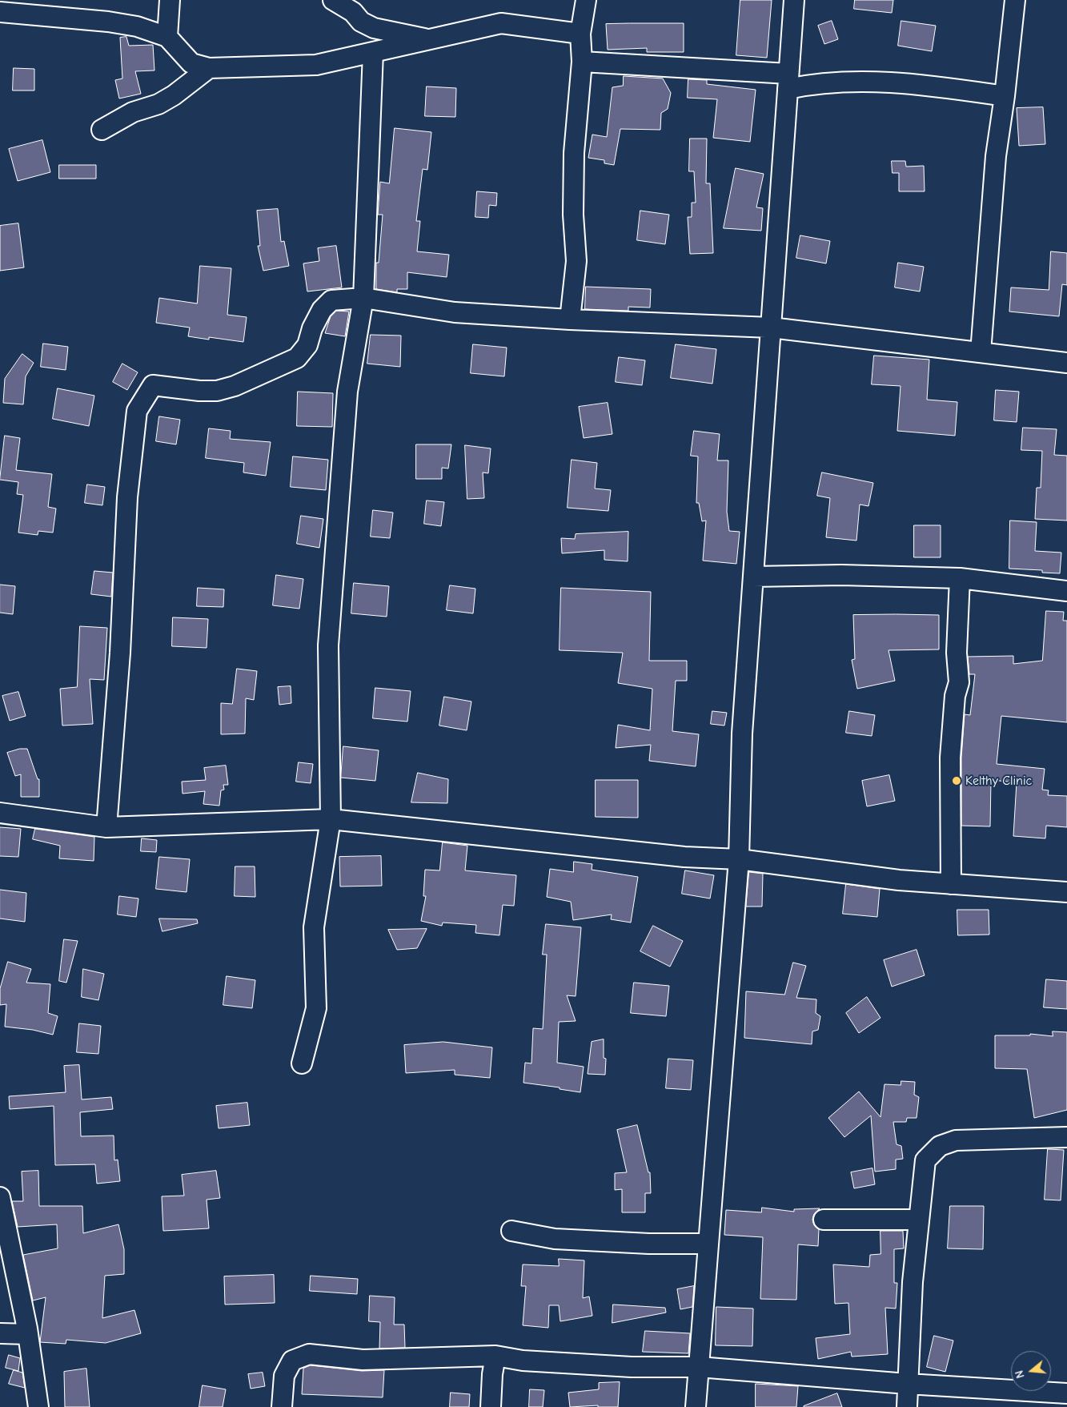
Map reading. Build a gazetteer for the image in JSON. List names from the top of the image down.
{
  "places": ["Kelthy Clinic"],
  "north": "left"
}
